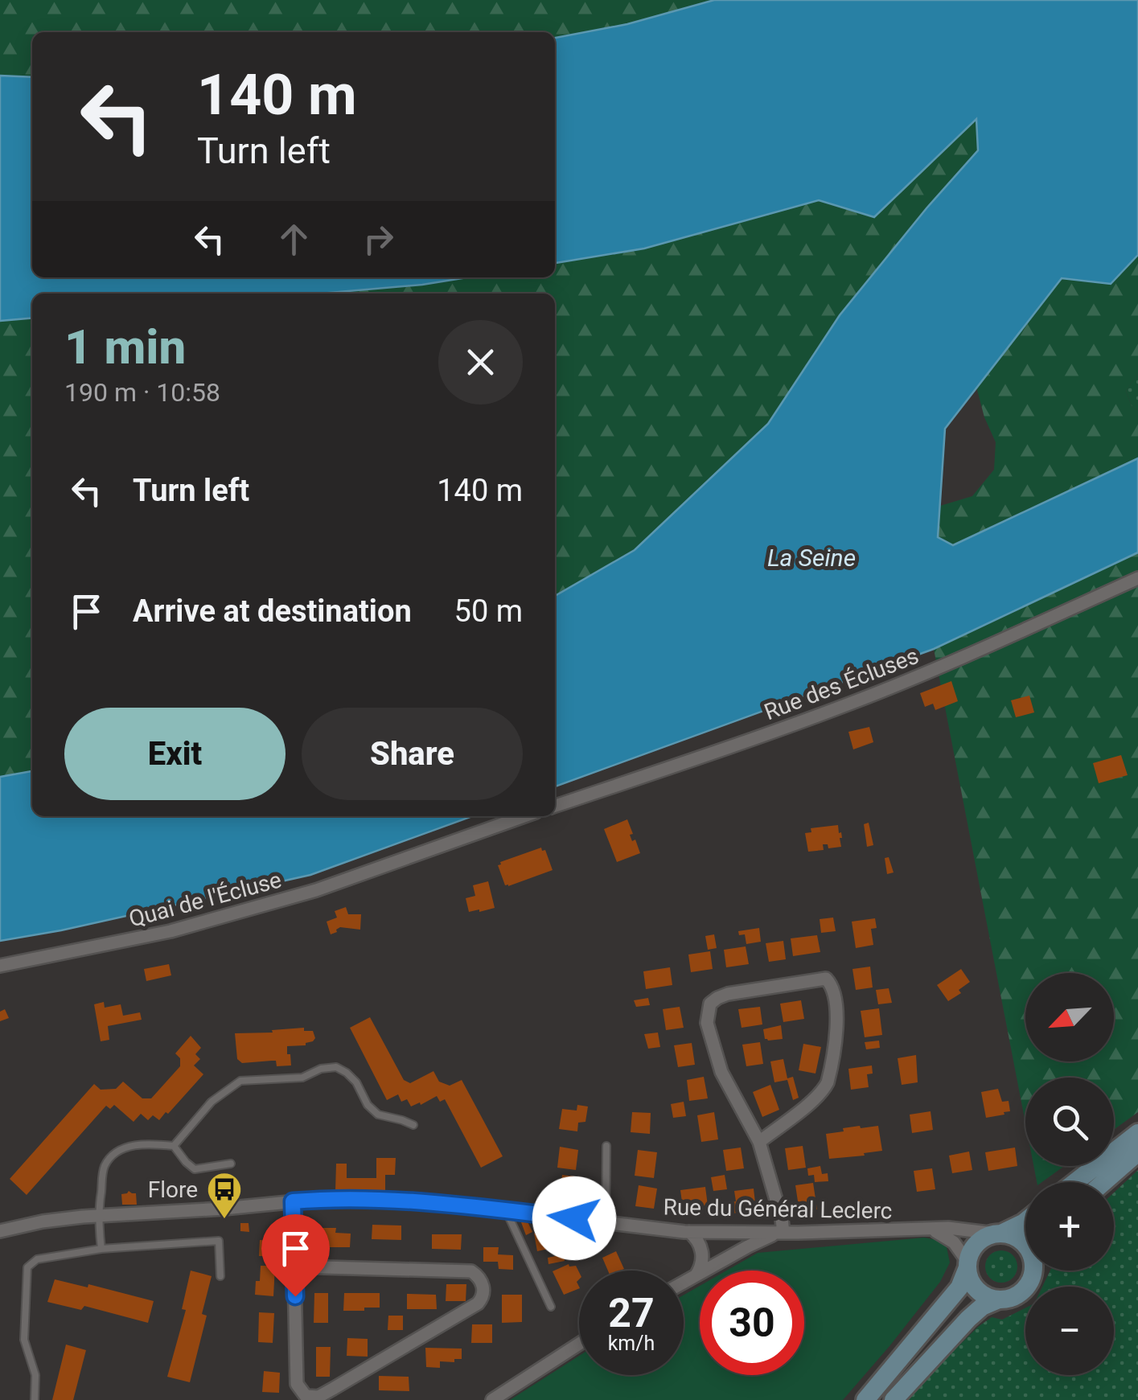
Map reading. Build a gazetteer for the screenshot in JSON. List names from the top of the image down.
{
  "streets": {
    "street": ["Rue des Écluses", "Quai de l'Écluse", "Rue du Général Leclerc"]
  },
  "water": ["La Seine"],
  "places": {
    "bus stop": ["Flore"]
  },
  "north": "bottom left",
  "page": {
    "turn": ["140 m", "Turn left"],
    "heading": ["1 min", "190 m · 10:58"],
    "list": [
      {
        "name": "Turn left",
        "value": "140 m"
      },
      {
        "name": "Arrive at destination",
        "value": "50 m"
      }
    ],
    "buttons": ["Exit", "Share"],
    "map_buttons": ["+", "−"],
    "speed": "27 km/h",
    "limit": "30"
  }
}
